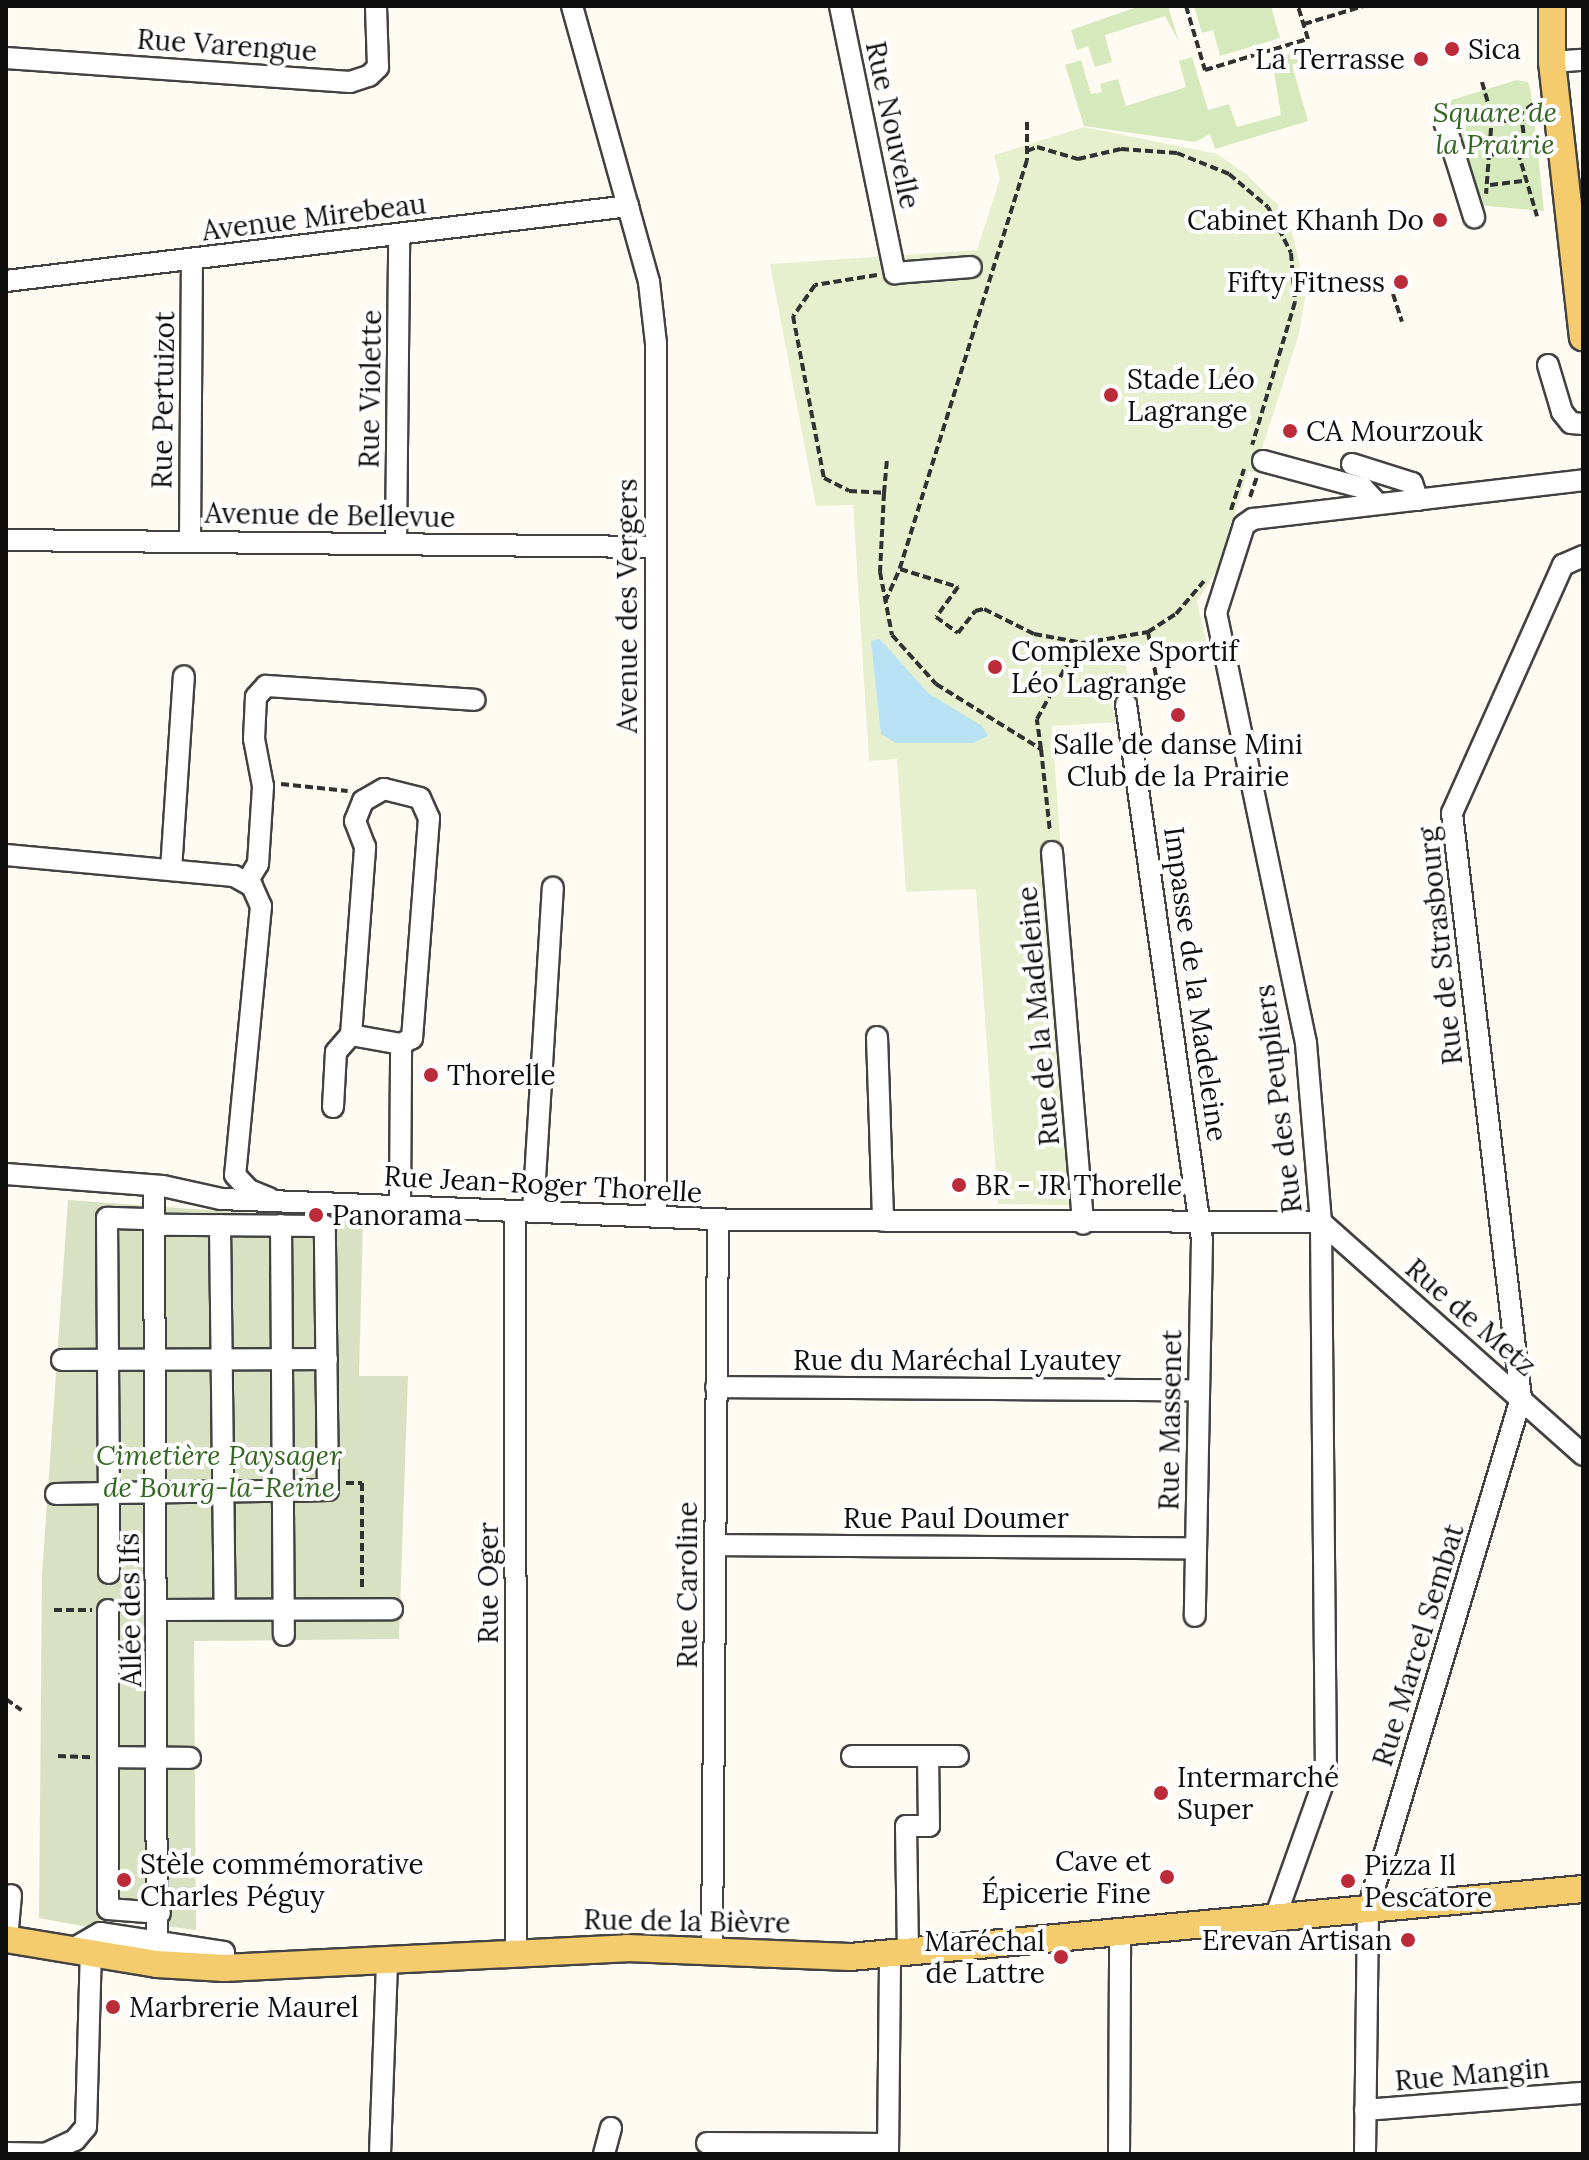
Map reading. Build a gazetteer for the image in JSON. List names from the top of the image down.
{
  "streets": {
    "main road": ["Rue de la Bièvre"],
    "street": [
      "Rue Varengue",
      "Rue Nouvelle",
      "Avenue Mirebeau",
      "Rue Violette",
      "Rue Pertuizot",
      "Avenue de Bellevue",
      "Avenue des Vergers",
      "Rue de Strasbourg",
      "Impasse de la Madeleine",
      "Rue de la Madeleine",
      "Rue des Peupliers",
      "Rue Jean-Roger Thorelle",
      "Rue de Metz",
      "Rue du Maréchal Lyautey",
      "Rue Massenet",
      "Rue Paul Doumer",
      "Rue Oger",
      "Rue Caroline",
      "Allée des Ifs",
      "Rue Marcel Sembat",
      "Rue Mangin"
    ]
  },
  "crossings": [
    ["Avenue Mirebeau", "Rue Violette"],
    ["Avenue Mirebeau", "Rue Pertuizot"],
    ["Avenue Mirebeau", "Avenue des Vergers"],
    ["Rue Violette", "Avenue de Bellevue"],
    ["Rue Pertuizot", "Avenue de Bellevue"],
    ["Avenue de Bellevue", "Avenue des Vergers"],
    ["Avenue des Vergers", "Rue Jean-Roger Thorelle"],
    ["Rue de Strasbourg", "Rue de Metz"],
    ["Rue de Strasbourg", "Rue Marcel Sembat"],
    ["Impasse de la Madeleine", "Rue Jean-Roger Thorelle"],
    ["Impasse de la Madeleine", "Rue Massenet"],
    ["Rue de la Madeleine", "Rue Jean-Roger Thorelle"],
    ["Rue des Peupliers", "Rue Jean-Roger Thorelle"],
    ["Rue des Peupliers", "Rue de Metz"],
    ["Rue des Peupliers", "Rue de la Bièvre"],
    ["Rue Jean-Roger Thorelle", "Rue de Metz"],
    ["Rue Jean-Roger Thorelle", "Rue Massenet"],
    ["Rue Jean-Roger Thorelle", "Rue Oger"],
    ["Rue Jean-Roger Thorelle", "Rue Caroline"],
    ["Rue Jean-Roger Thorelle", "Allée des Ifs"],
    ["Rue de Metz", "Rue Marcel Sembat"],
    ["Rue du Maréchal Lyautey", "Rue Massenet"],
    ["Rue du Maréchal Lyautey", "Rue Caroline"],
    ["Rue Massenet", "Rue Paul Doumer"],
    ["Rue Paul Doumer", "Rue Caroline"],
    ["Rue Oger", "Rue de la Bièvre"],
    ["Rue Caroline", "Rue de la Bièvre"],
    ["Allée des Ifs", "Rue de la Bièvre"],
    ["Rue Marcel Sembat", "Rue de la Bièvre"],
    ["Rue Marcel Sembat", "Rue Mangin"]
  ],
  "parks": ["Square de la Prairie", "Cimetière Paysager de Bourg-la-Reine"],
  "places": [
    "Sica",
    "La Terrasse",
    "Cabinet Khanh Do",
    "Fifty Fitness",
    "Stade Léo Lagrange",
    "CA Mourzouk",
    "Complexe Sportif Léo Lagrange",
    "Salle de danse Mini Club de la Prairie",
    "Thorelle",
    "BR - JR Thorelle",
    "Panorama",
    "Intermarché Super",
    "Cave et Épicerie Fine",
    "Stèle commémorative Charles Péguy",
    "Pizza Il Pescatore",
    "Erevan Artisan",
    "Maréchal de Lattre",
    "Marbrerie Maurel"
  ]
}
